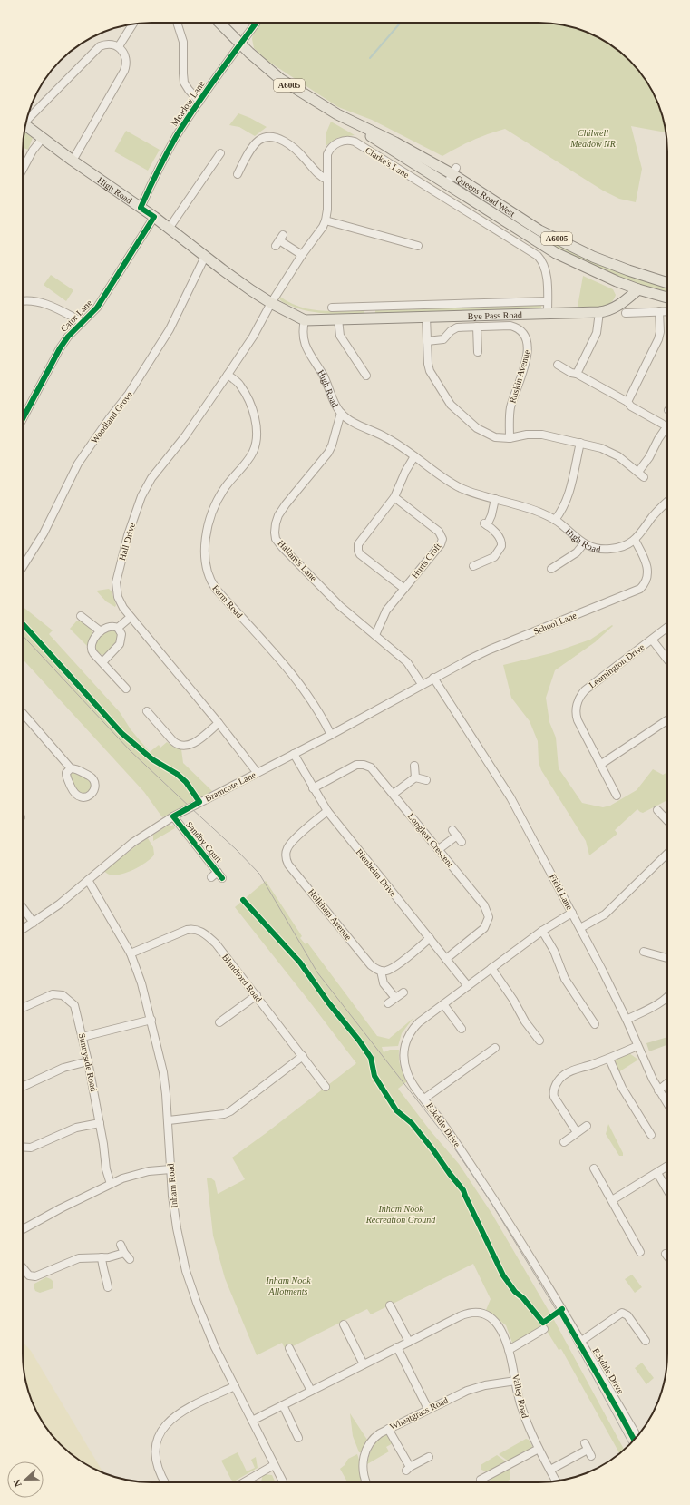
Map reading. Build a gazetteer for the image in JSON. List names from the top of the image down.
{
  "streets": {
    "main road": [
      "A6005",
      "High Road",
      "Queens Road West",
      "Bye Pass Road"
    ],
    "street": [
      "Meadow Lane",
      "Clarke's Lane",
      "Cator Lane",
      "Ruskin Avenue",
      "Woodland Grove",
      "Hall Drive",
      "Hallam's Lane",
      "Hurts Croft",
      "Farm Road",
      "School Lane",
      "Leamington Drive",
      "Bramcote Lane",
      "Longleat Crescent",
      "Sandby Court",
      "Blenheim Drive",
      "Field Lane",
      "Holkham Avenue",
      "Blandford Road",
      "Sunnyside Road",
      "Eskdale Drive",
      "Inham Road",
      "Valley Road",
      "Wheatgrass Road"
    ]
  },
  "crossings": [
    ["A6005", "Queens Road West"],
    ["A6005", "Bye Pass Road"],
    ["Meadow Lane", "High Road"],
    ["Meadow Lane", "Queens Road West"],
    ["Clarke's Lane", "High Road"],
    ["Clarke's Lane", "Bye Pass Road"],
    ["Clarke's Lane", "Hall Drive"],
    ["High Road", "Bye Pass Road"],
    ["High Road", "Cator Lane"],
    ["High Road", "Woodland Grove"],
    ["High Road", "Hall Drive"],
    ["High Road", "Hallam's Lane"],
    ["High Road", "School Lane"],
    ["Hall Drive", "Farm Road"],
    ["Hall Drive", "Bramcote Lane"],
    ["Hallam's Lane", "Hurts Croft"],
    ["Hallam's Lane", "School Lane"],
    ["Hallam's Lane", "Bramcote Lane"],
    ["Farm Road", "Bramcote Lane"],
    ["School Lane", "Bramcote Lane"],
    ["School Lane", "Field Lane"],
    ["Bramcote Lane", "Sandby Court"],
    ["Bramcote Lane", "Blenheim Drive"],
    ["Bramcote Lane", "Inham Road"],
    ["Longleat Crescent", "Blenheim Drive"],
    ["Blenheim Drive", "Holkham Avenue"],
    ["Blenheim Drive", "Eskdale Drive"],
    ["Field Lane", "Eskdale Drive"],
    ["Blandford Road", "Inham Road"],
    ["Valley Road", "Wheatgrass Road"]
  ],
  "parks": ["Chilwell Meadow NR", "Inham Nook Recreation Ground", "Inham Nook Allotments"],
  "north": "left"
}
